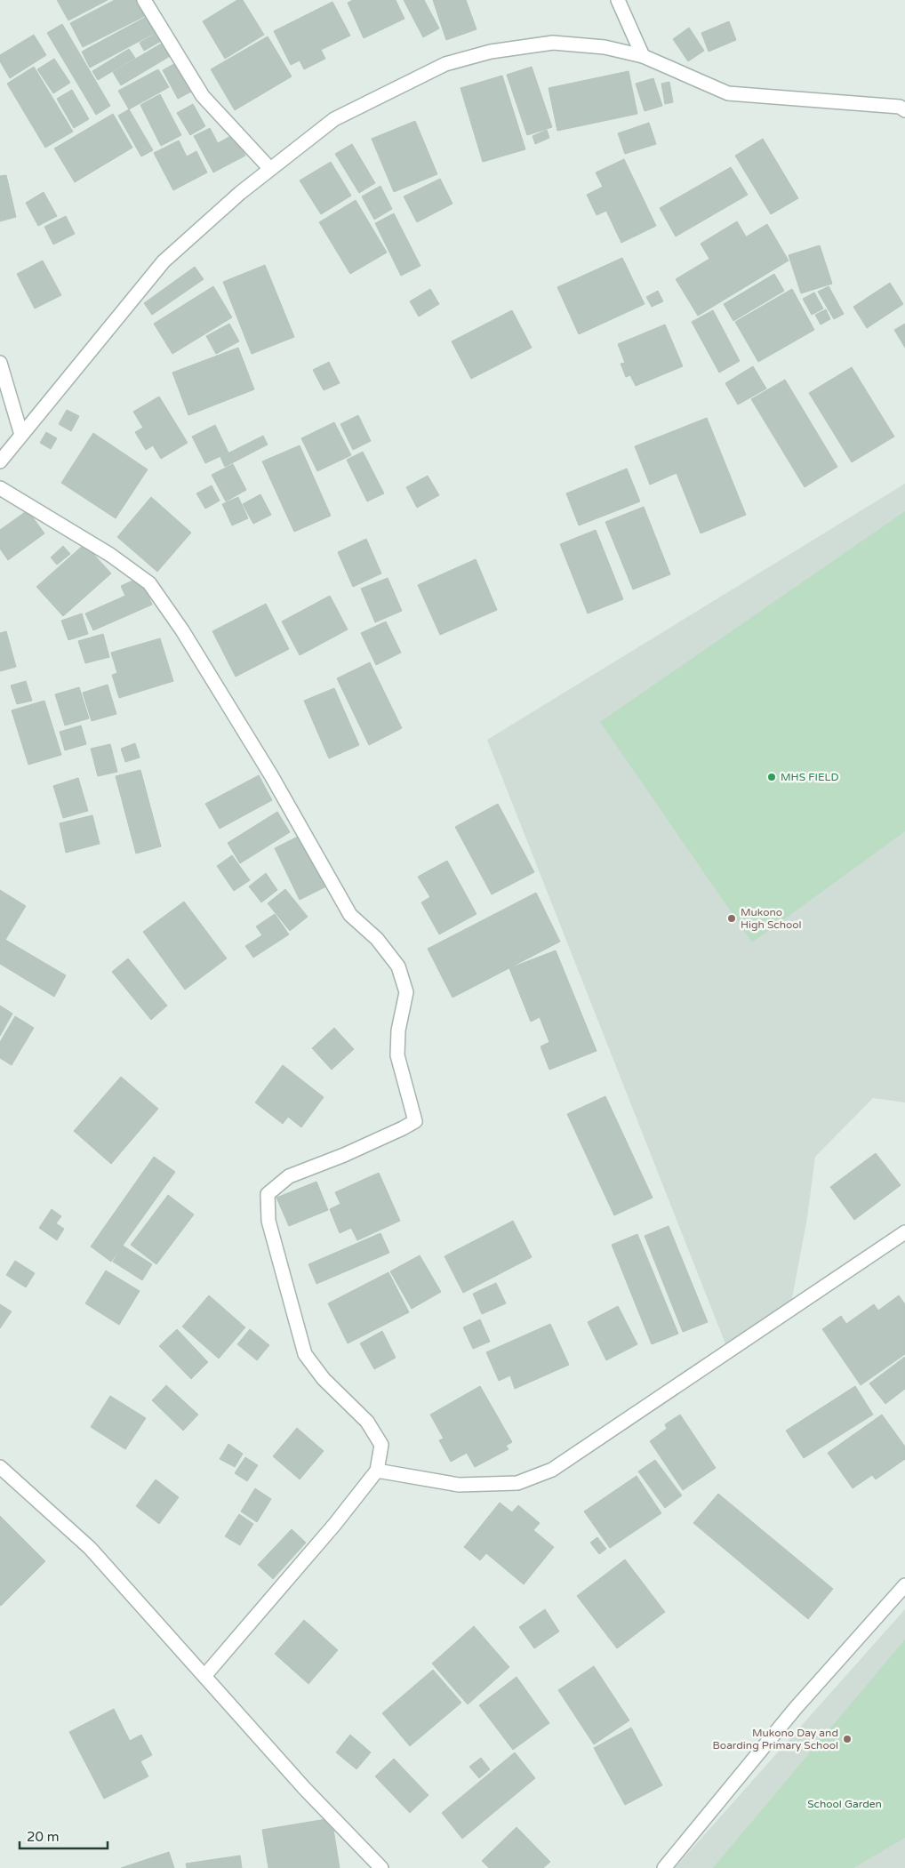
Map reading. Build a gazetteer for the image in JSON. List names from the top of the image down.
{
  "parks": ["School Garden"],
  "places": ["MHS FIELD", "Mukono High School", "Mukono Day and Boarding Primary School"],
  "scale_bar": "20 m"
}
